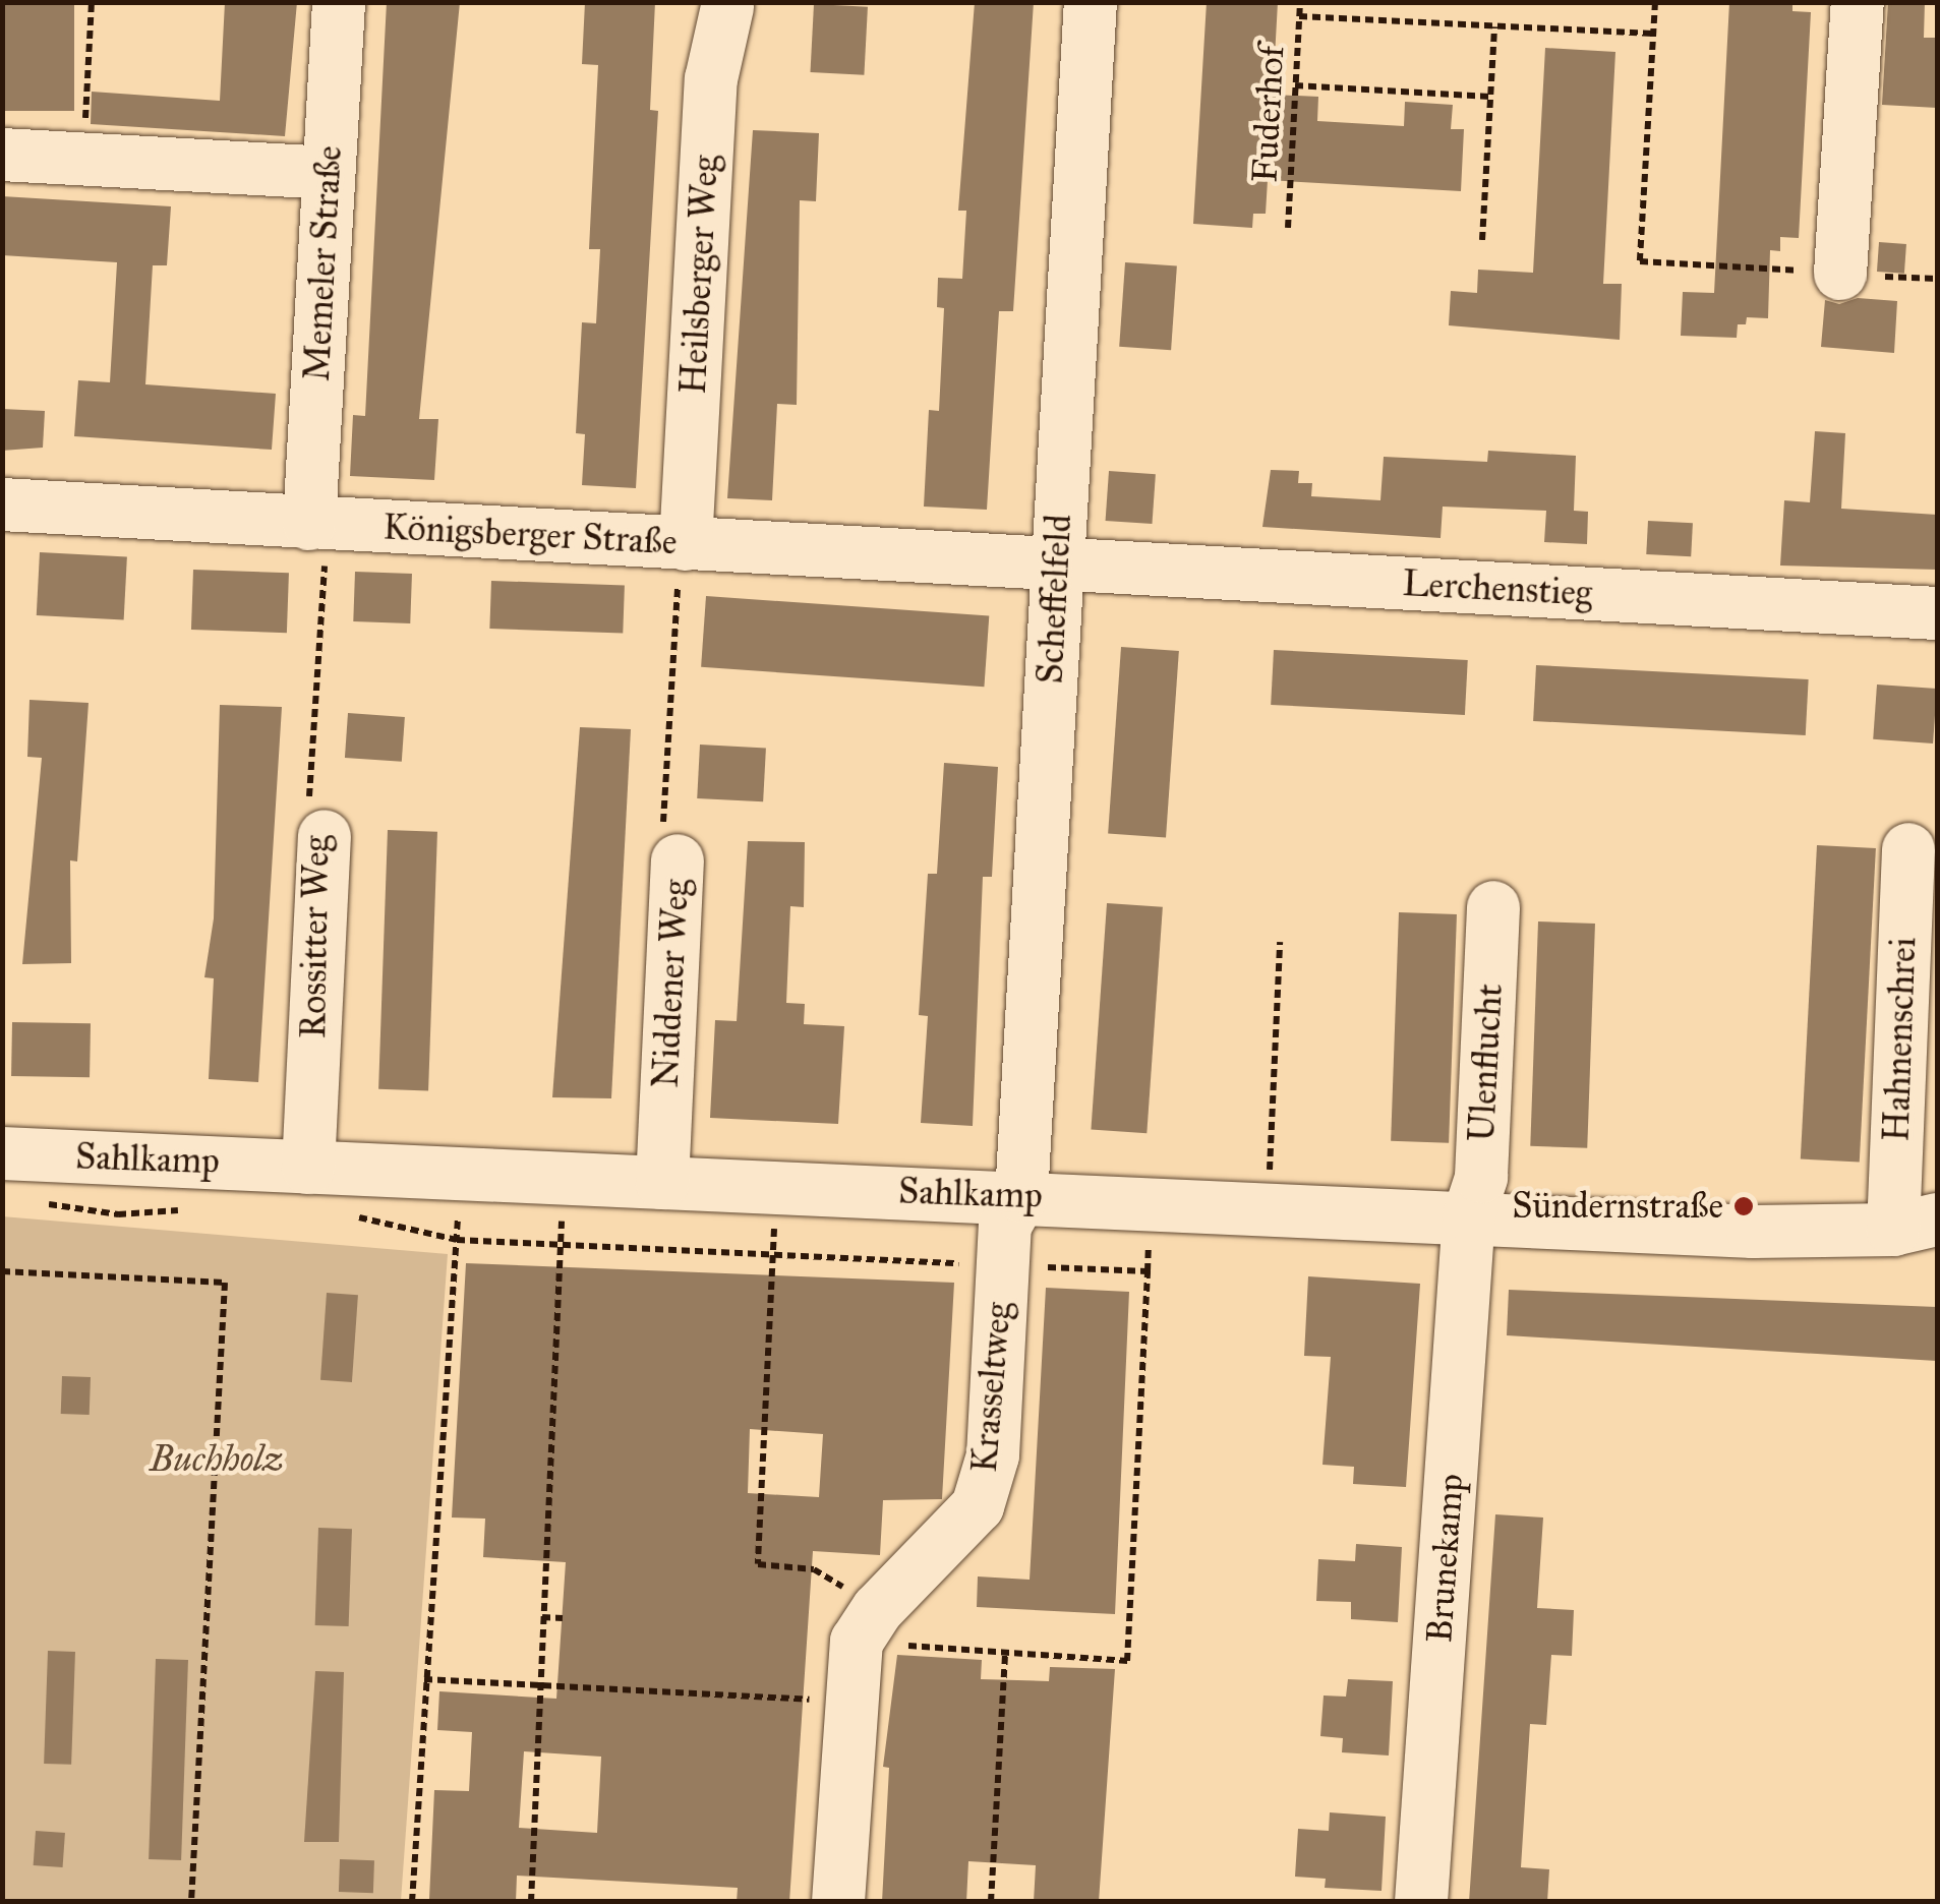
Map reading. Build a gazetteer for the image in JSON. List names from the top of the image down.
{
  "streets": {
    "street": [
      "Memeler Straße",
      "Heilsberger Weg",
      "Königsberger Straße",
      "Lerchenstieg",
      "Scheffelfeld",
      "Rossitter Weg",
      "Niddener Weg",
      "Hahnenschrei",
      "Ulenflucht",
      "Sahlkamp",
      "Krasseltweg",
      "Brunekamp"
    ],
    "path": ["Fuderhof"]
  },
  "crossings": [
    ["Memeler Straße", "Königsberger Straße"],
    ["Memeler Straße", "Rossitter Weg"],
    ["Heilsberger Weg", "Königsberger Straße"],
    ["Heilsberger Weg", "Niddener Weg"],
    ["Königsberger Straße", "Lerchenstieg"],
    ["Königsberger Straße", "Scheffelfeld"],
    ["Königsberger Straße", "Rossitter Weg"],
    ["Königsberger Straße", "Niddener Weg"],
    ["Lerchenstieg", "Scheffelfeld"],
    ["Scheffelfeld", "Sahlkamp"],
    ["Scheffelfeld", "Krasseltweg"],
    ["Rossitter Weg", "Sahlkamp"],
    ["Niddener Weg", "Sahlkamp"],
    ["Hahnenschrei", "Sahlkamp"],
    ["Ulenflucht", "Sahlkamp"],
    ["Ulenflucht", "Brunekamp"],
    ["Sahlkamp", "Krasseltweg"],
    ["Sahlkamp", "Brunekamp"]
  ],
  "parks": ["Buchholz"],
  "places": ["Sündernstraße"]
}
